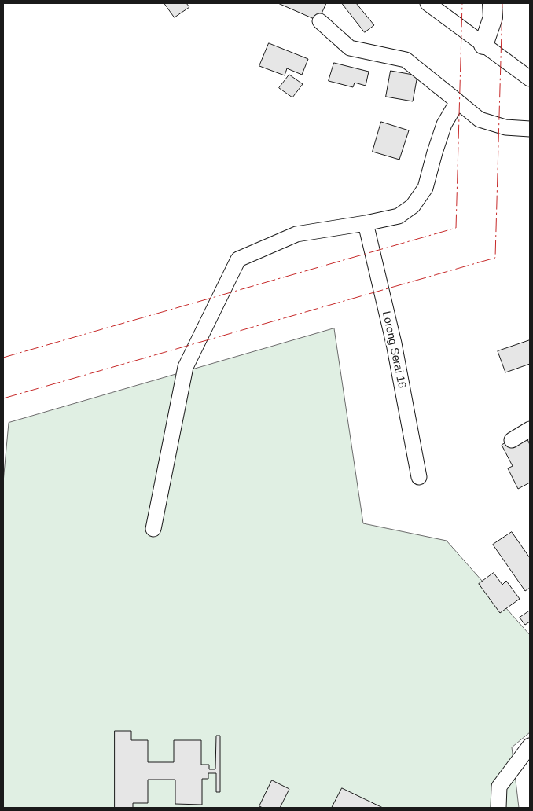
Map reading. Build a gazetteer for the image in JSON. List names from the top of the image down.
{
  "streets": {
    "street": ["Lorong Serai 16"]
  }
}
